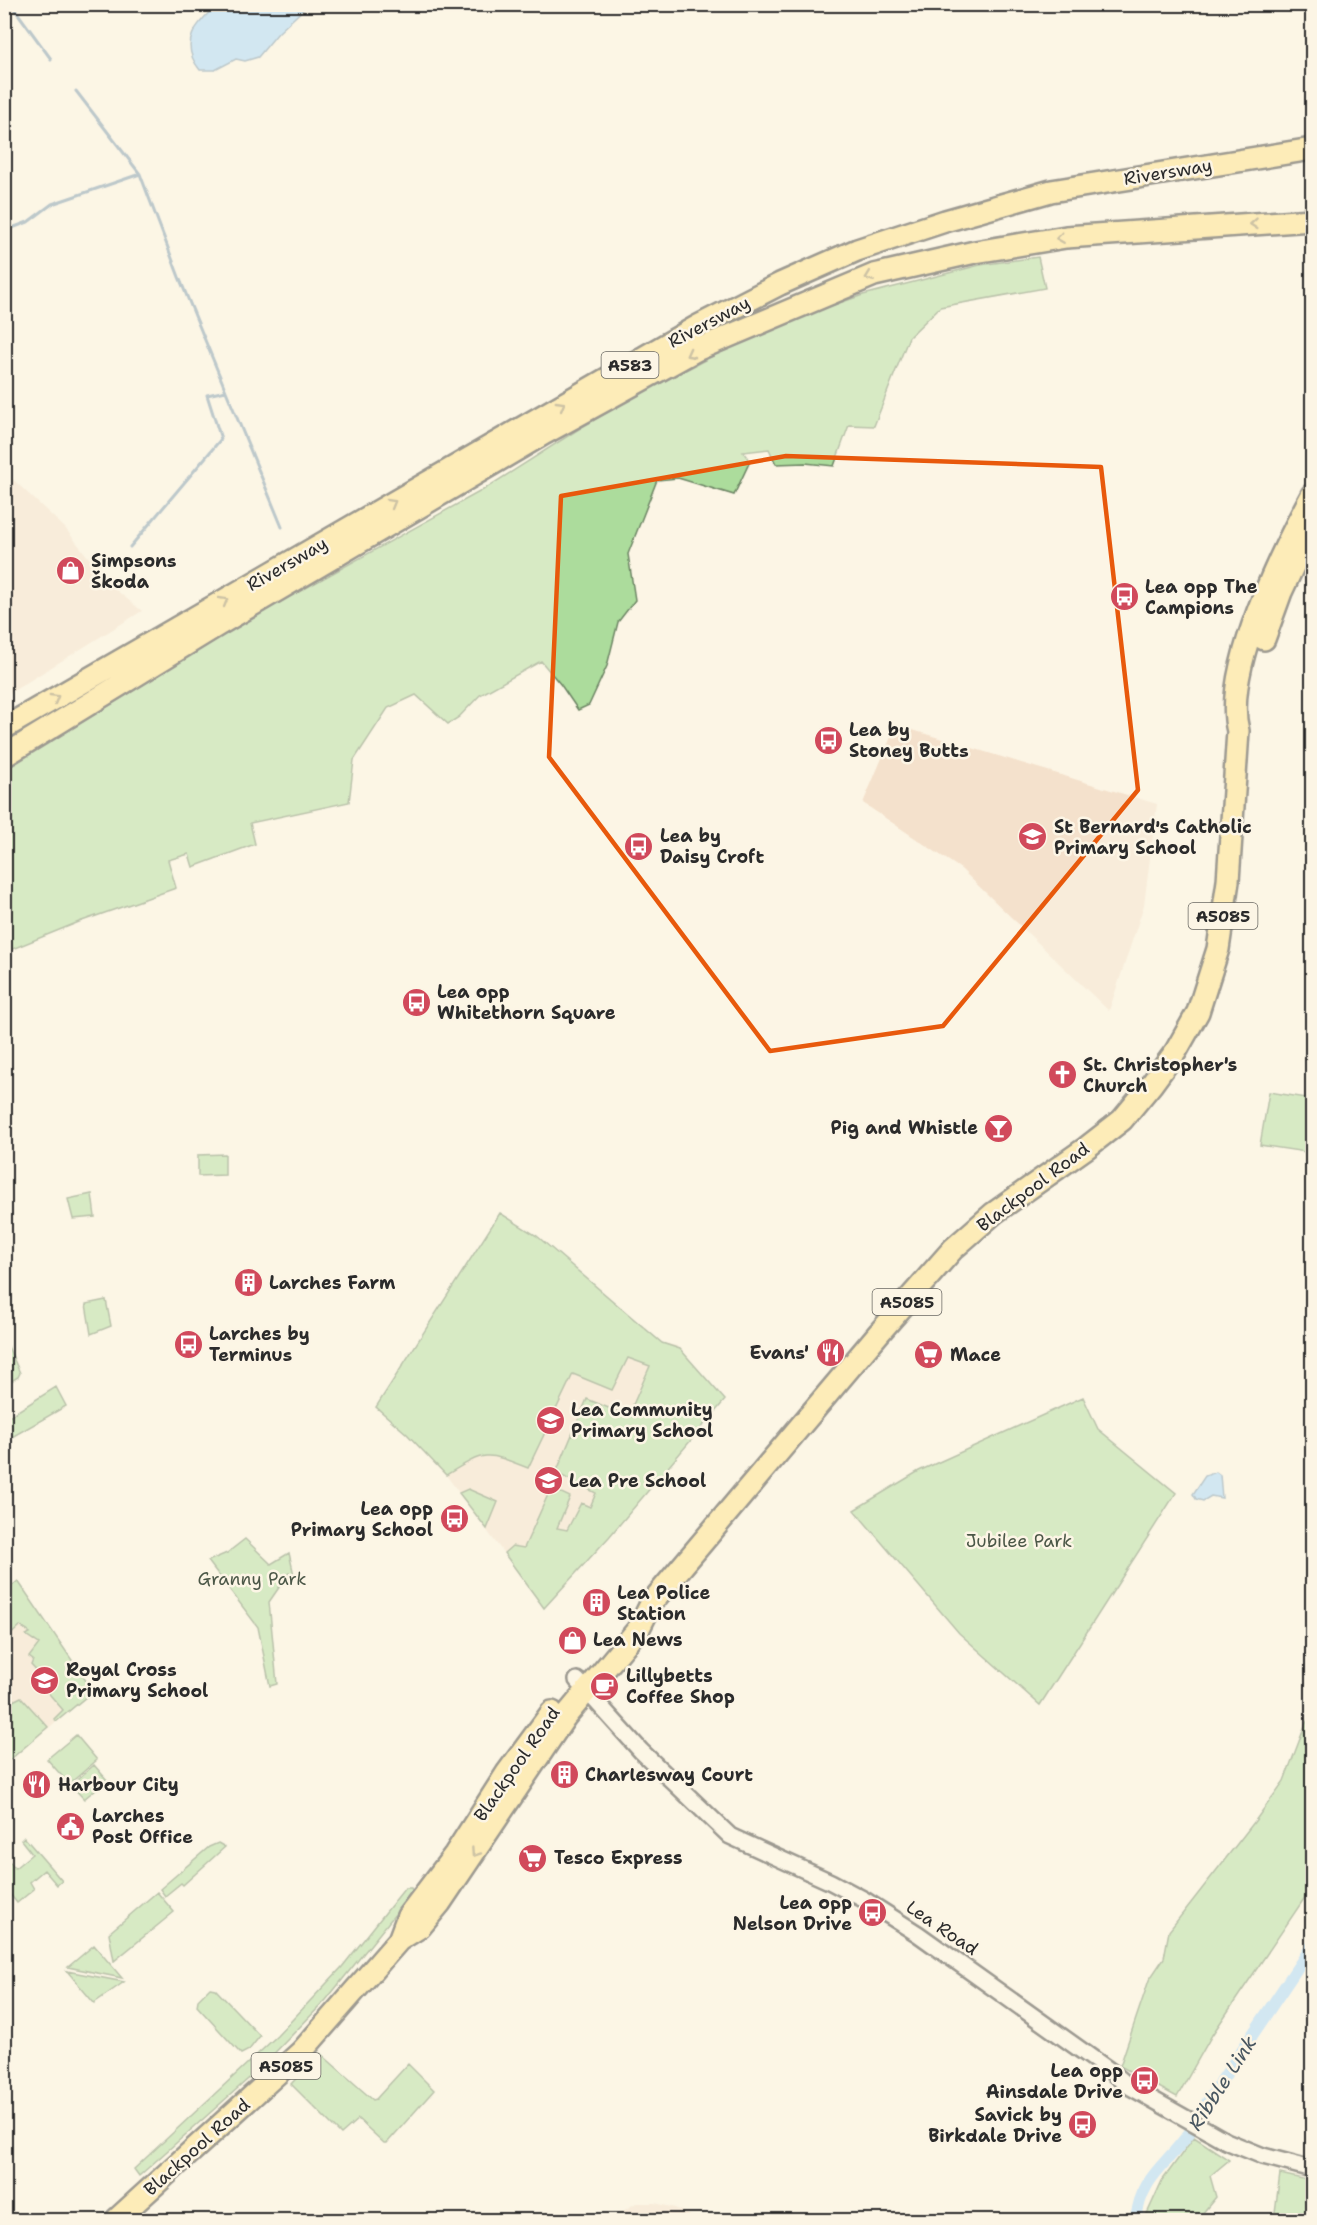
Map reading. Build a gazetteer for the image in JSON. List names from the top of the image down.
{
  "streets": {
    "highway": [
      "Riversway",
      "A583",
      "A5085",
      "Blackpool Road"
    ],
    "street": ["Lea Road"]
  },
  "crossings": [
    ["Blackpool Road", "Lea Road"]
  ],
  "water": ["Ribble Link"],
  "parks": ["Jubilee Park", "Granny Park"],
  "places": {
    "shop": ["Simpsons Škoda", "Lea News"],
    "bus stop": [
      "Lea opp The Campions",
      "Lea by Stoney Butts",
      "Lea by Daisy Croft",
      "Lea opp Whitethorn Square",
      "Larches by Terminus",
      "Lea opp Primary School",
      "Lea opp Nelson Drive",
      "Lea opp Ainsdale Drive",
      "Savick by Birkdale Drive"
    ],
    "school or university": [
      "St Bernard's Catholic Primary School",
      "Lea Community Primary School",
      "Lea Pre School",
      "Royal Cross Primary School"
    ],
    "church": ["St. Christopher's Church"],
    "bar": ["Pig and Whistle"],
    "building": ["Larches Farm", "Lea Police Station", "Charlesway Court"],
    "restaurant": ["Evans'", "Harbour City"],
    "supermarket": ["Mace", "Tesco Express"],
    "cafe": ["Lillybetts Coffee Shop"],
    "public building": ["Larches Post Office"]
  }
}
